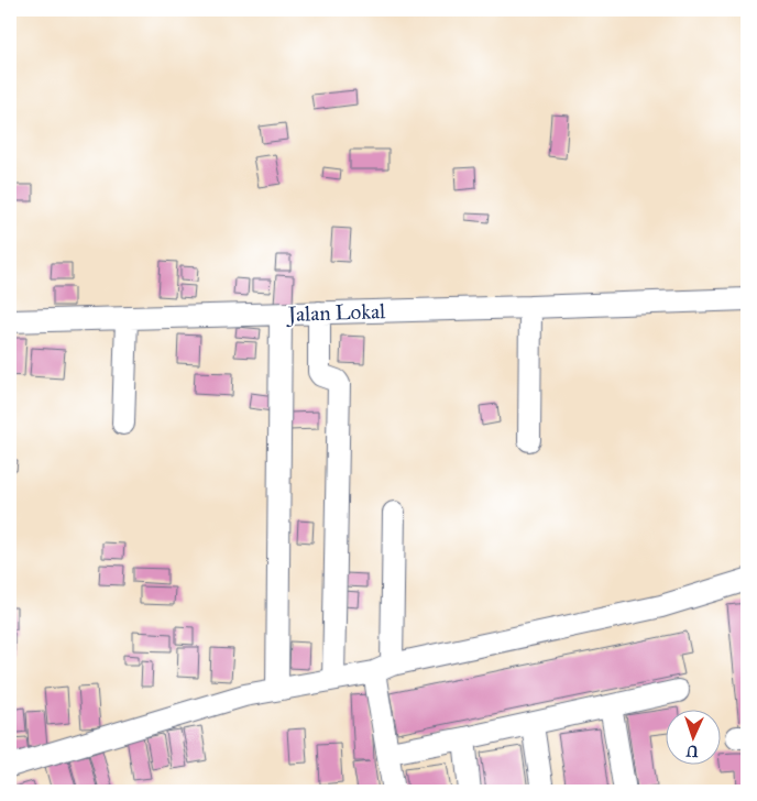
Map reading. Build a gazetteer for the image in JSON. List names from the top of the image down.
{
  "streets": {
    "street": ["Jalan Lokal"]
  },
  "north": "bottom"
}
